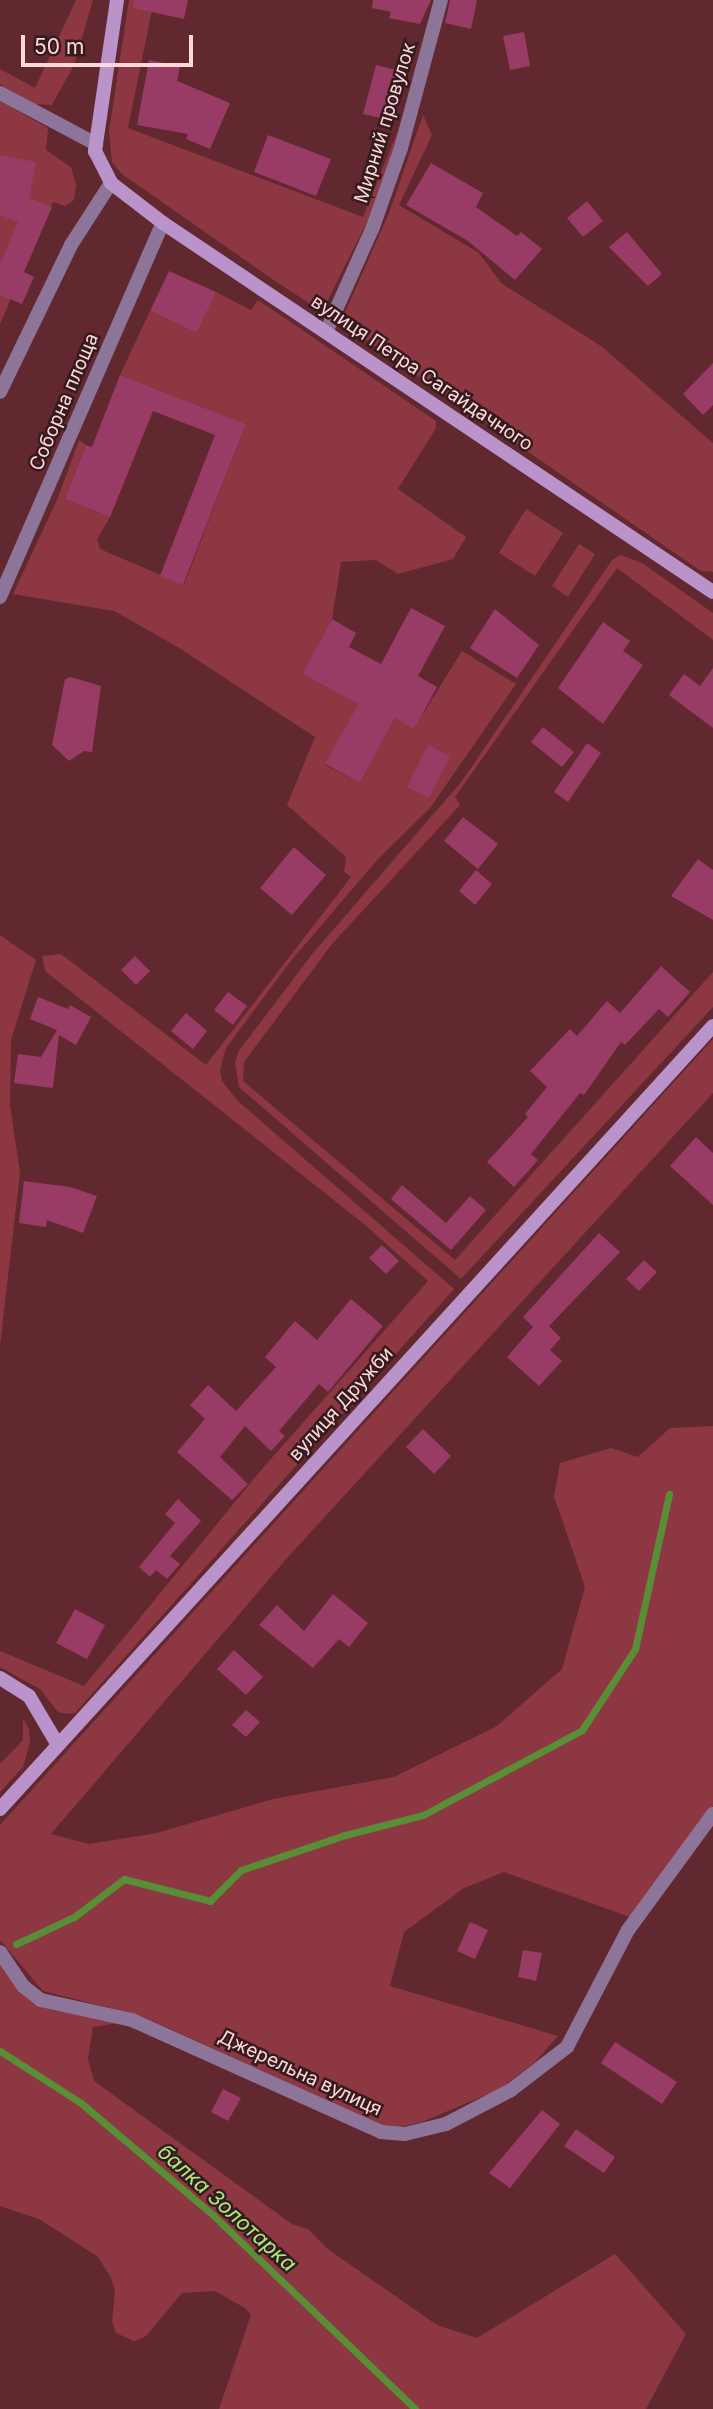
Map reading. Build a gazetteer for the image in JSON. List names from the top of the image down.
{
  "streets": {
    "street": [
      "Мирний провулок",
      "вулиця Петра Сагайдачного",
      "Соборна площа",
      "вулиця Дружби",
      "Джерельна вулиця"
    ]
  },
  "crossings": [
    ["Мирний провулок", "вулиця Петра Сагайдачного"],
    ["вулиця Петра Сагайдачного", "Соборна площа"]
  ],
  "water": ["балка Золотарка"],
  "scale_bar": "50 m"
}
